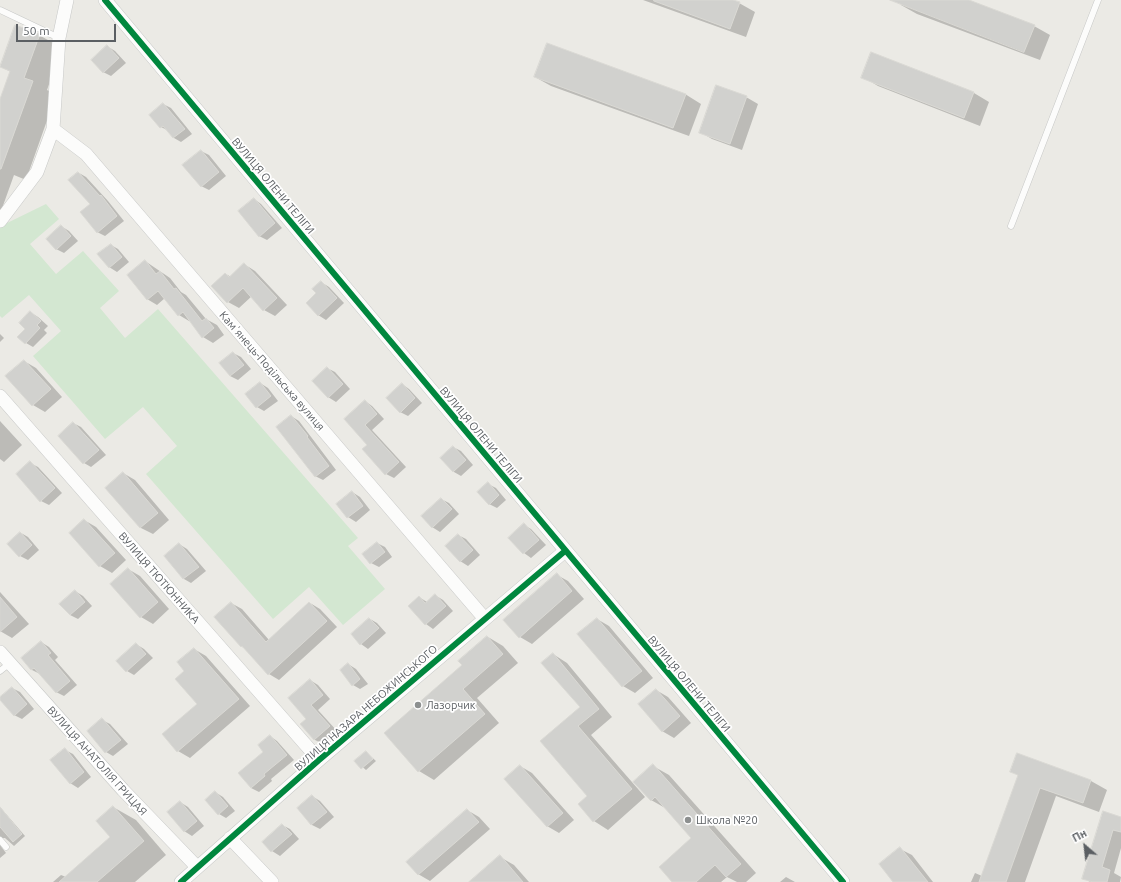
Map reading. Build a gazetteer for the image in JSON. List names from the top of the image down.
{
  "streets": {
    "street": [
      "ВУЛИЦЯ ОЛЕНИ ТЕЛІГИ",
      "Камʼянець-Подільська вулиця",
      "ВУЛИЦЯ ТЮТЮННИКА",
      "ВУЛИЦЯ НАЗАРА НЕБОЖИНСЬКОГО",
      "ВУЛИЦЯ АНАТОЛІЯ ГРИЦАЯ"
    ]
  },
  "crossings": [
    ["ВУЛИЦЯ ОЛЕНИ ТЕЛІГИ", "ВУЛИЦЯ НАЗАРА НЕБОЖИНСЬКОГО"],
    ["Камʼянець-Подільська вулиця", "ВУЛИЦЯ НАЗАРА НЕБОЖИНСЬКОГО"],
    ["ВУЛИЦЯ ТЮТЮННИКА", "ВУЛИЦЯ НАЗАРА НЕБОЖИНСЬКОГО"],
    ["ВУЛИЦЯ НАЗАРА НЕБОЖИНСЬКОГО", "ВУЛИЦЯ АНАТОЛІЯ ГРИЦАЯ"]
  ],
  "places": ["Лазорчик", "Школа №20"],
  "scale_bar": "50 m",
  "north": "top left"
}
